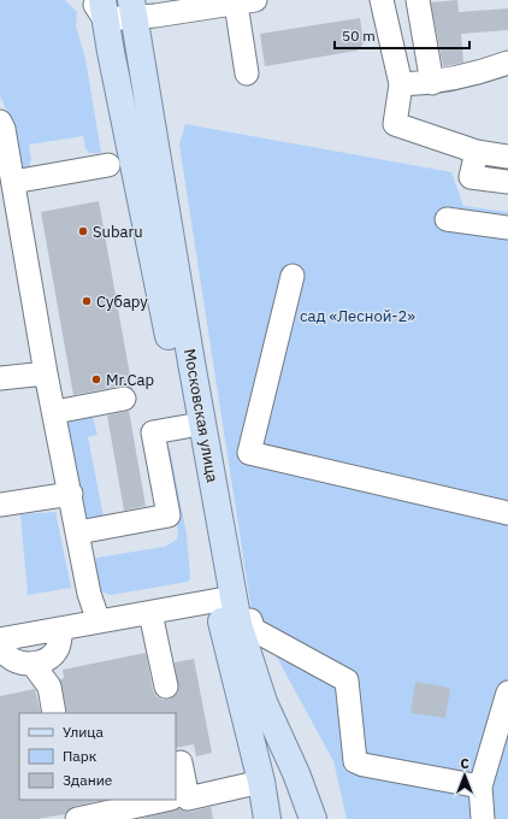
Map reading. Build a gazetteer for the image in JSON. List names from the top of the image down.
{
  "streets": {
    "main road": ["Московская улица"]
  },
  "parks": ["сад «Лесной-2»"],
  "places": ["Subaru", "Субару", "Mr.Cap"],
  "legend": ["Улица", "Парк", "Здание"],
  "scale_bar": "50 m",
  "north": "top"
}
